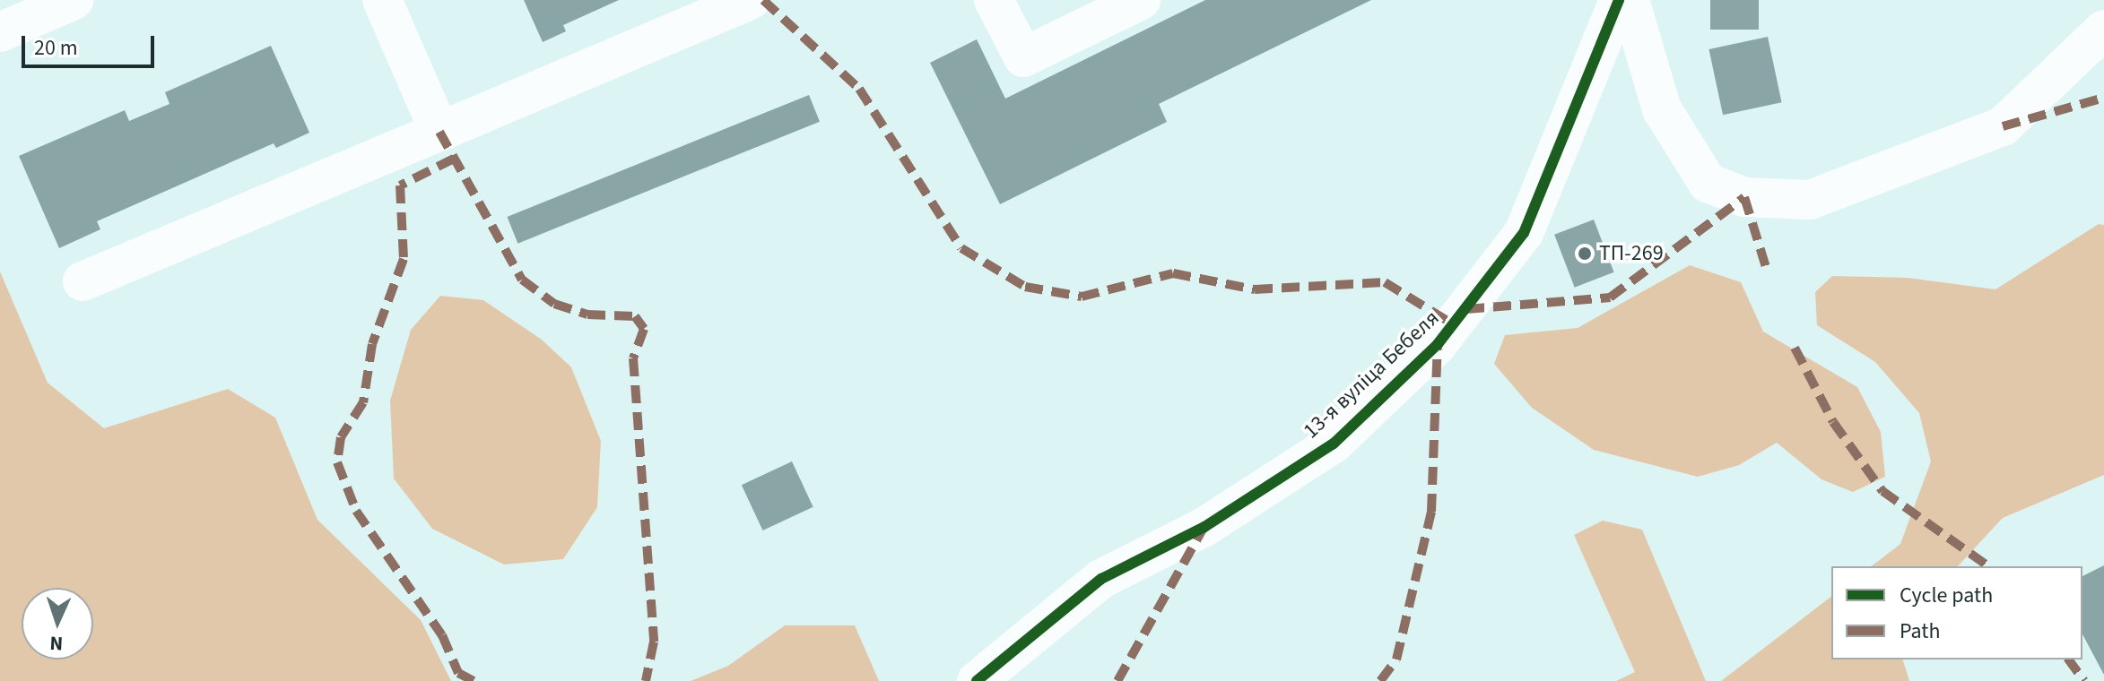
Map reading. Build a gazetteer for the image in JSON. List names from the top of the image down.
{
  "streets": {
    "street": ["13-я вуліца Бебеля"]
  },
  "places": ["ТП-269"],
  "legend": ["Cycle path", "Path"],
  "scale_bar": "20 m",
  "north": "bottom"
}
